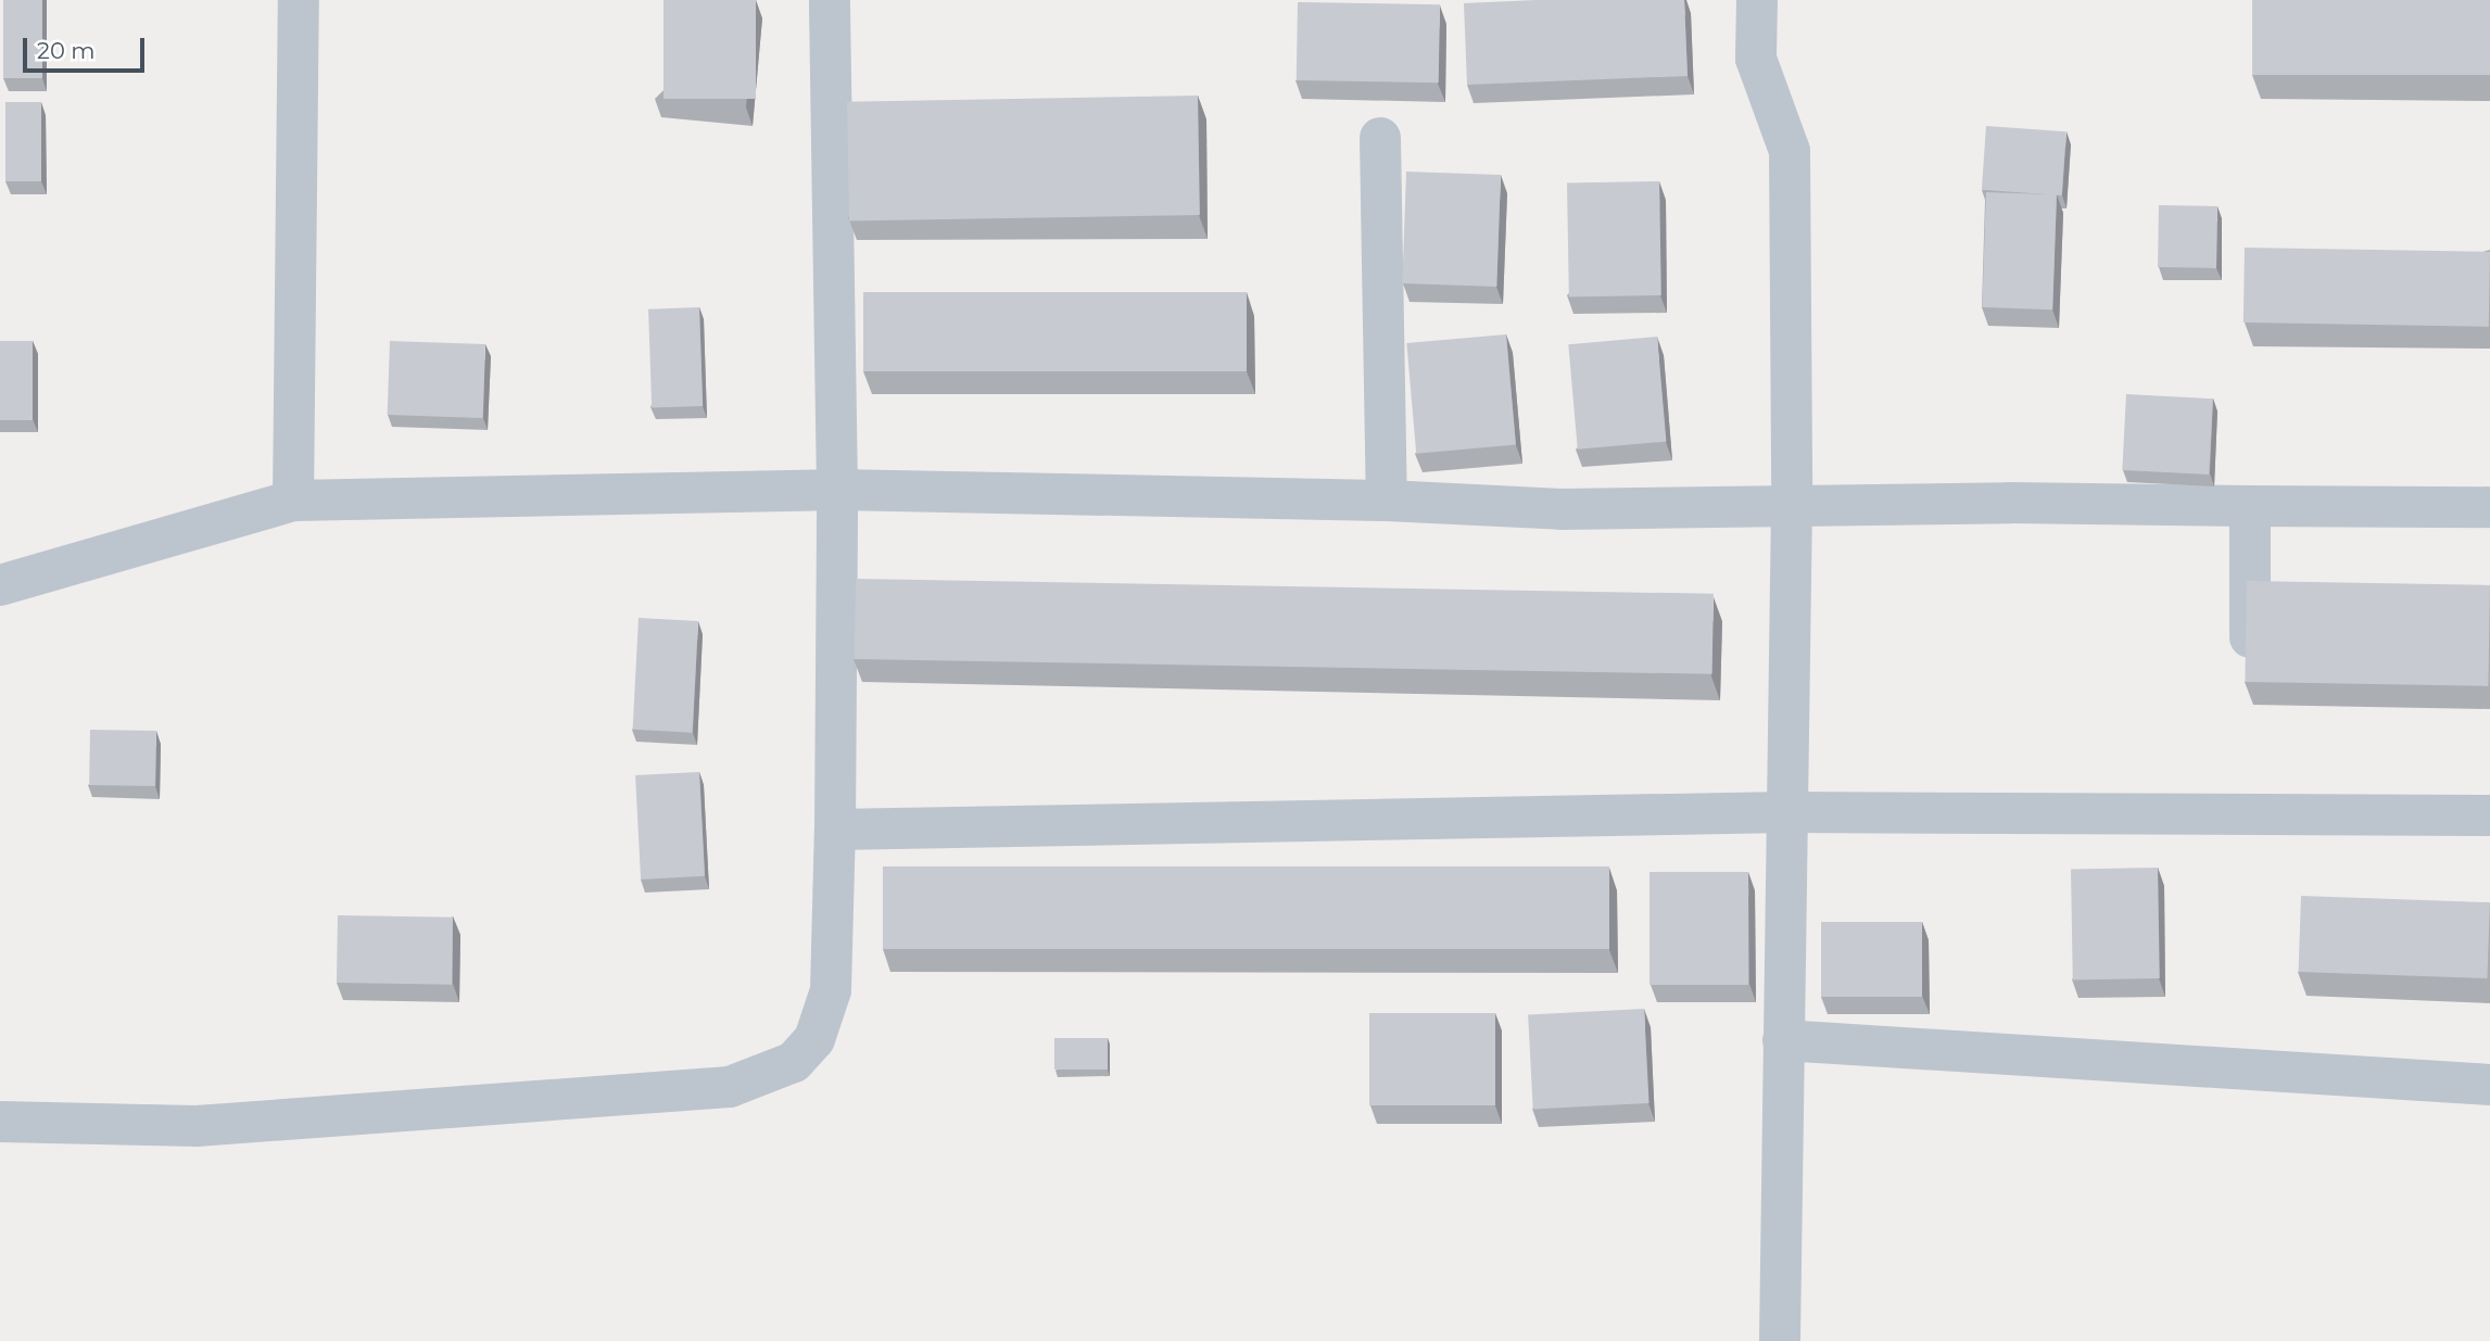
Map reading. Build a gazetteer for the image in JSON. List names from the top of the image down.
{
  "scale_bar": "20 m"
}
